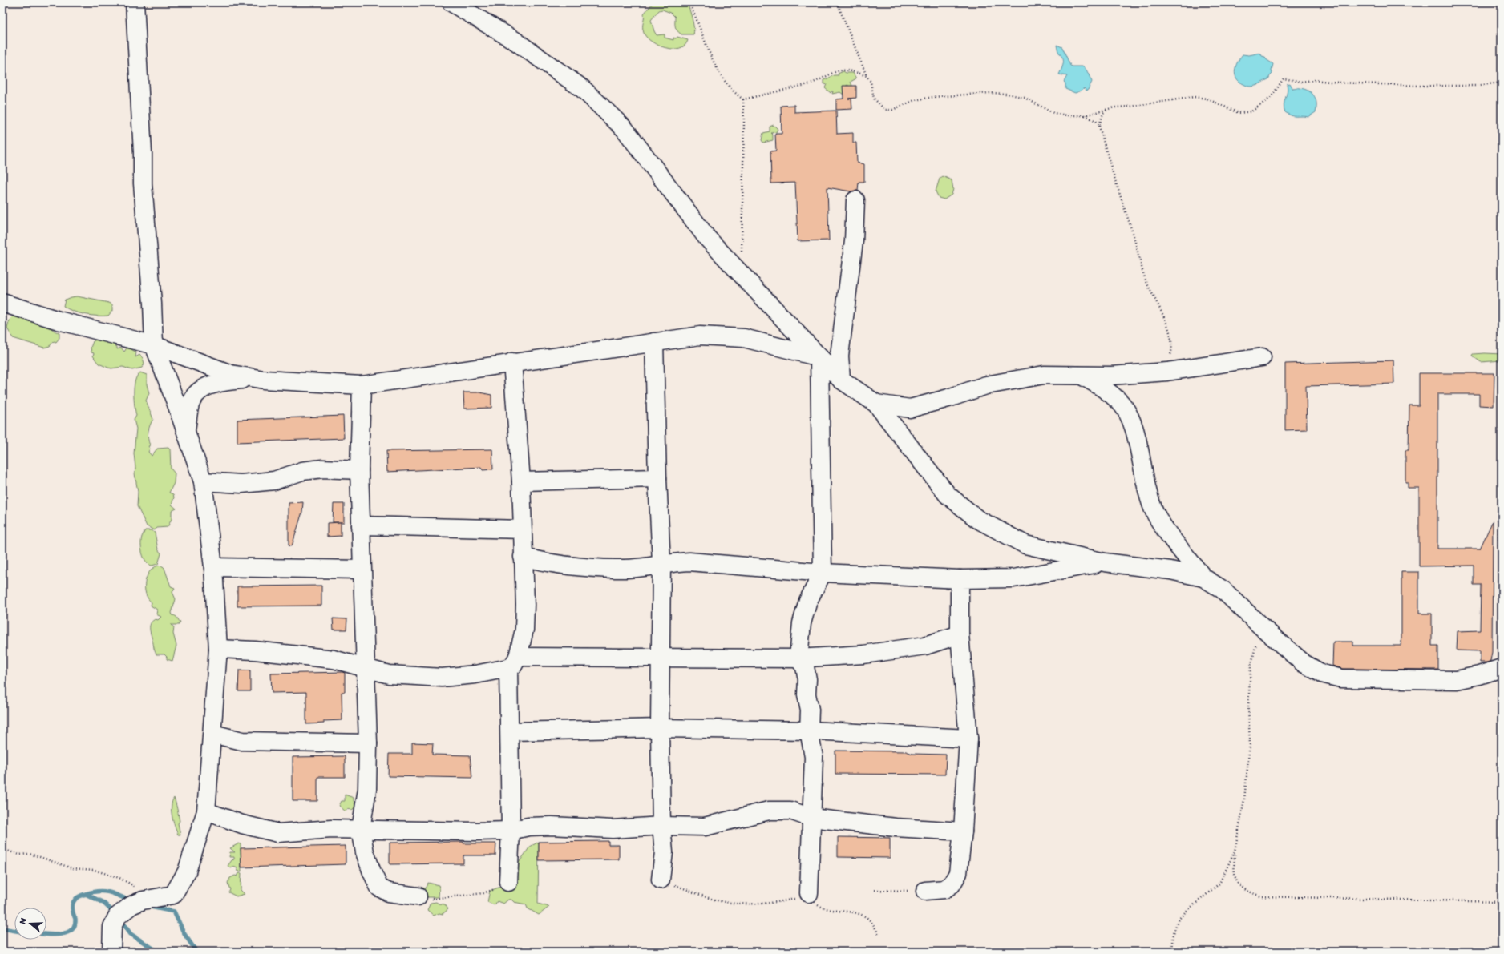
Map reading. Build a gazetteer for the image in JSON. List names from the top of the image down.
{
  "north": "left"
}
